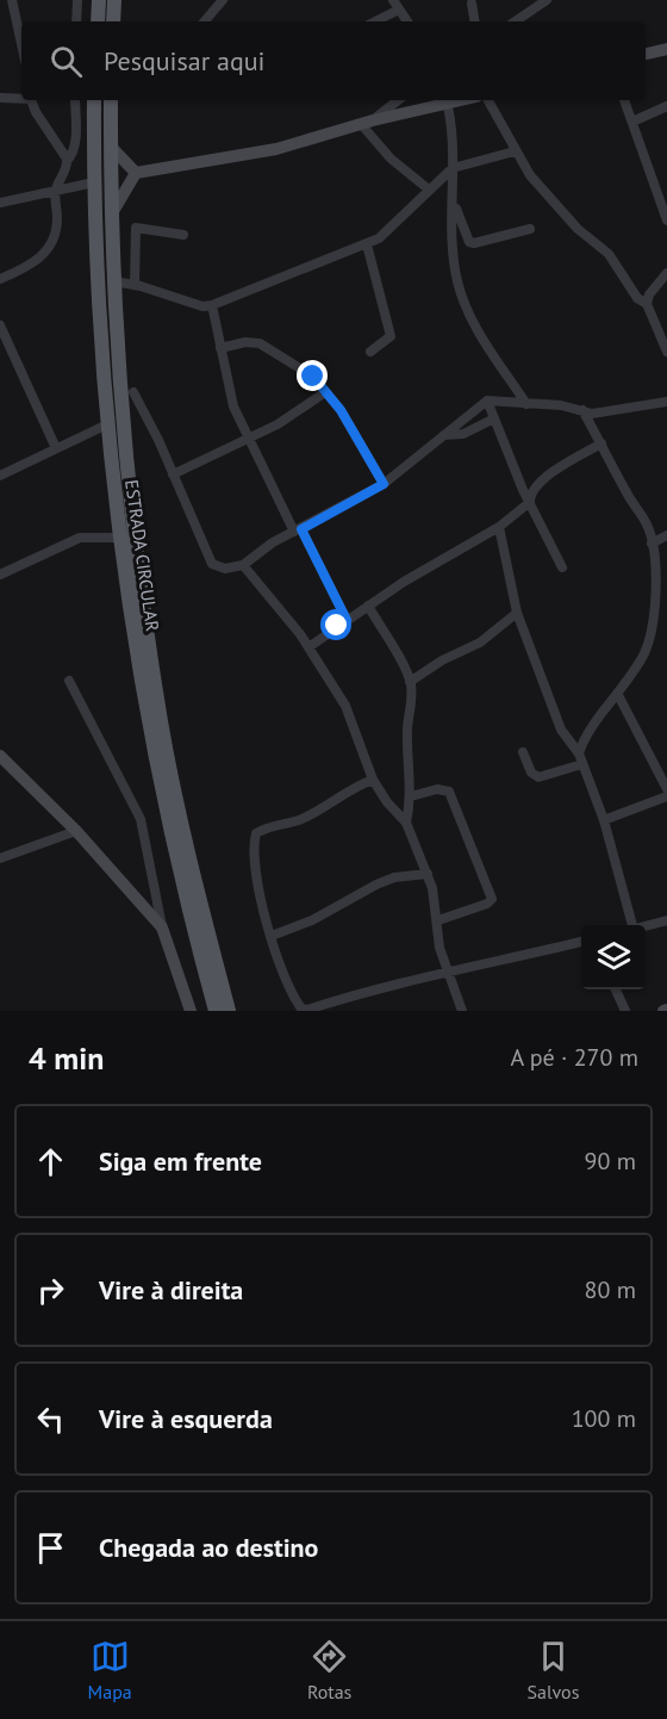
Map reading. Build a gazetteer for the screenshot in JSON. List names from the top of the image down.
{
  "streets": {
    "main road": ["ESTRADA CIRCULAR"]
  },
  "page": {
    "search": "Pesquisar aqui",
    "heading": ["4 min", "A pé · 270 m"],
    "list": [
      ["Siga em frente", "90 m"],
      ["Vire à direita", "80 m"],
      ["Vire à esquerda", "100 m"],
      "Chegada ao destino"
    ],
    "nav": ["Mapa", "Rotas", "Salvos"]
  }
}
